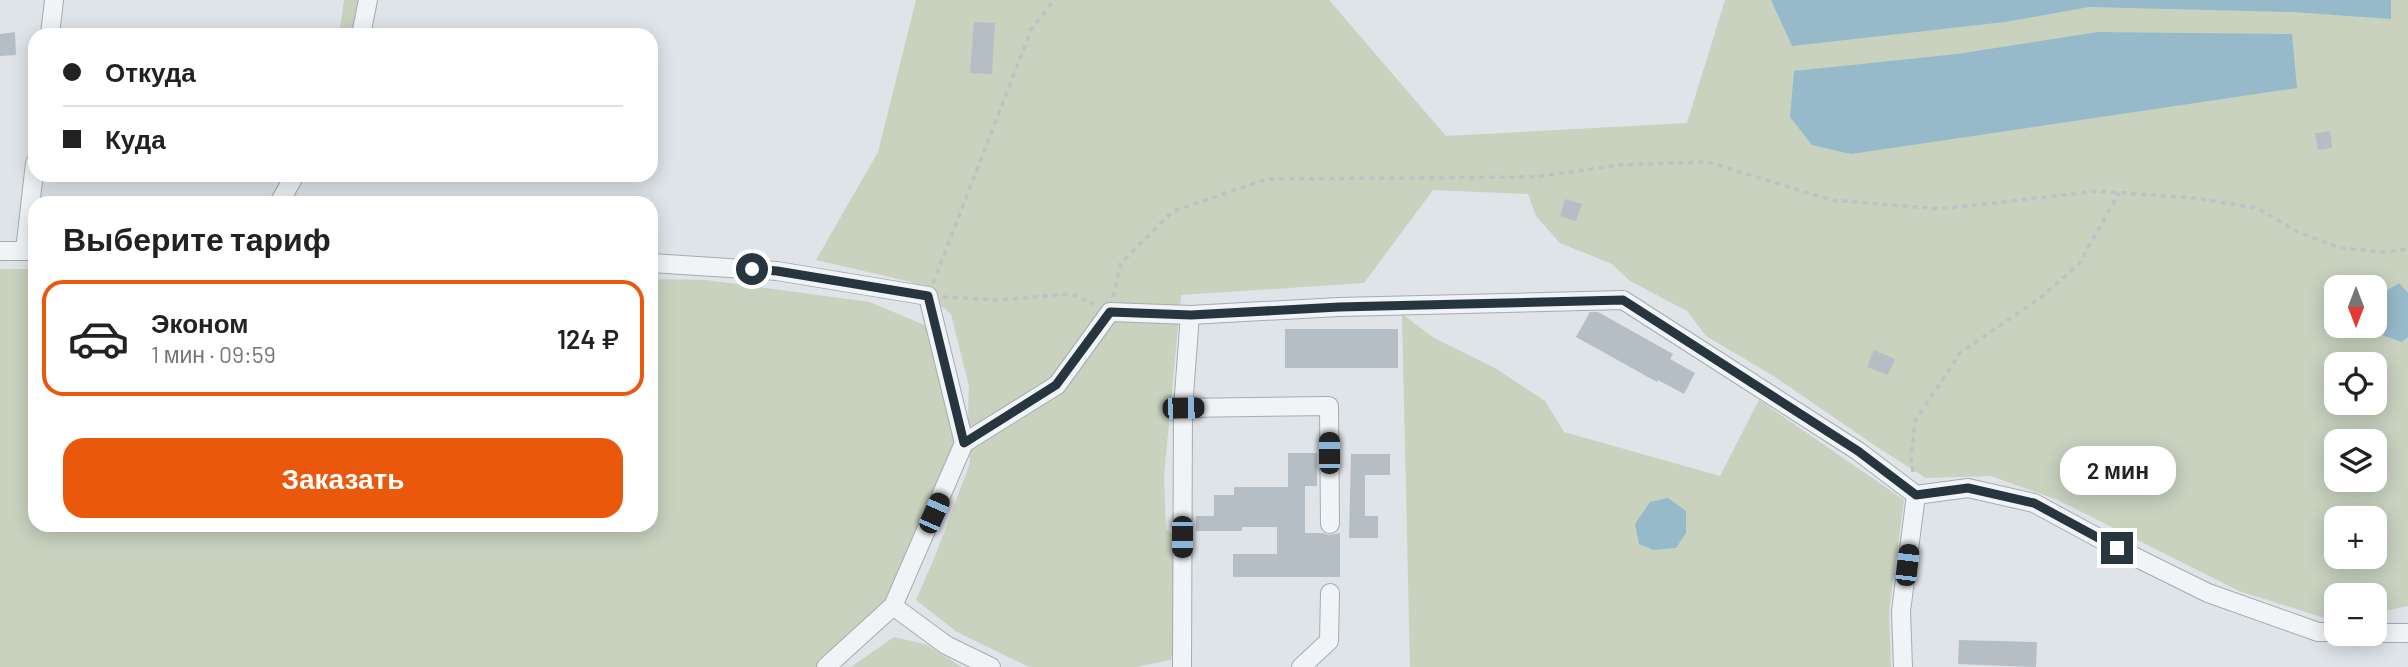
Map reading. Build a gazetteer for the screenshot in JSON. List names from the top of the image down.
{
  "north": "bottom",
  "page": {
    "banner": ["Откуда", "Куда"],
    "heading": "Выберите тариф",
    "map_buttons": ["+", "−"],
    "list": [
      {
        "name": "Эконом",
        "note": "1 мин · 09:59",
        "value": "124 ₽"
      }
    ],
    "buttons": "Заказать",
    "bubble": "2 мин"
  }
}
